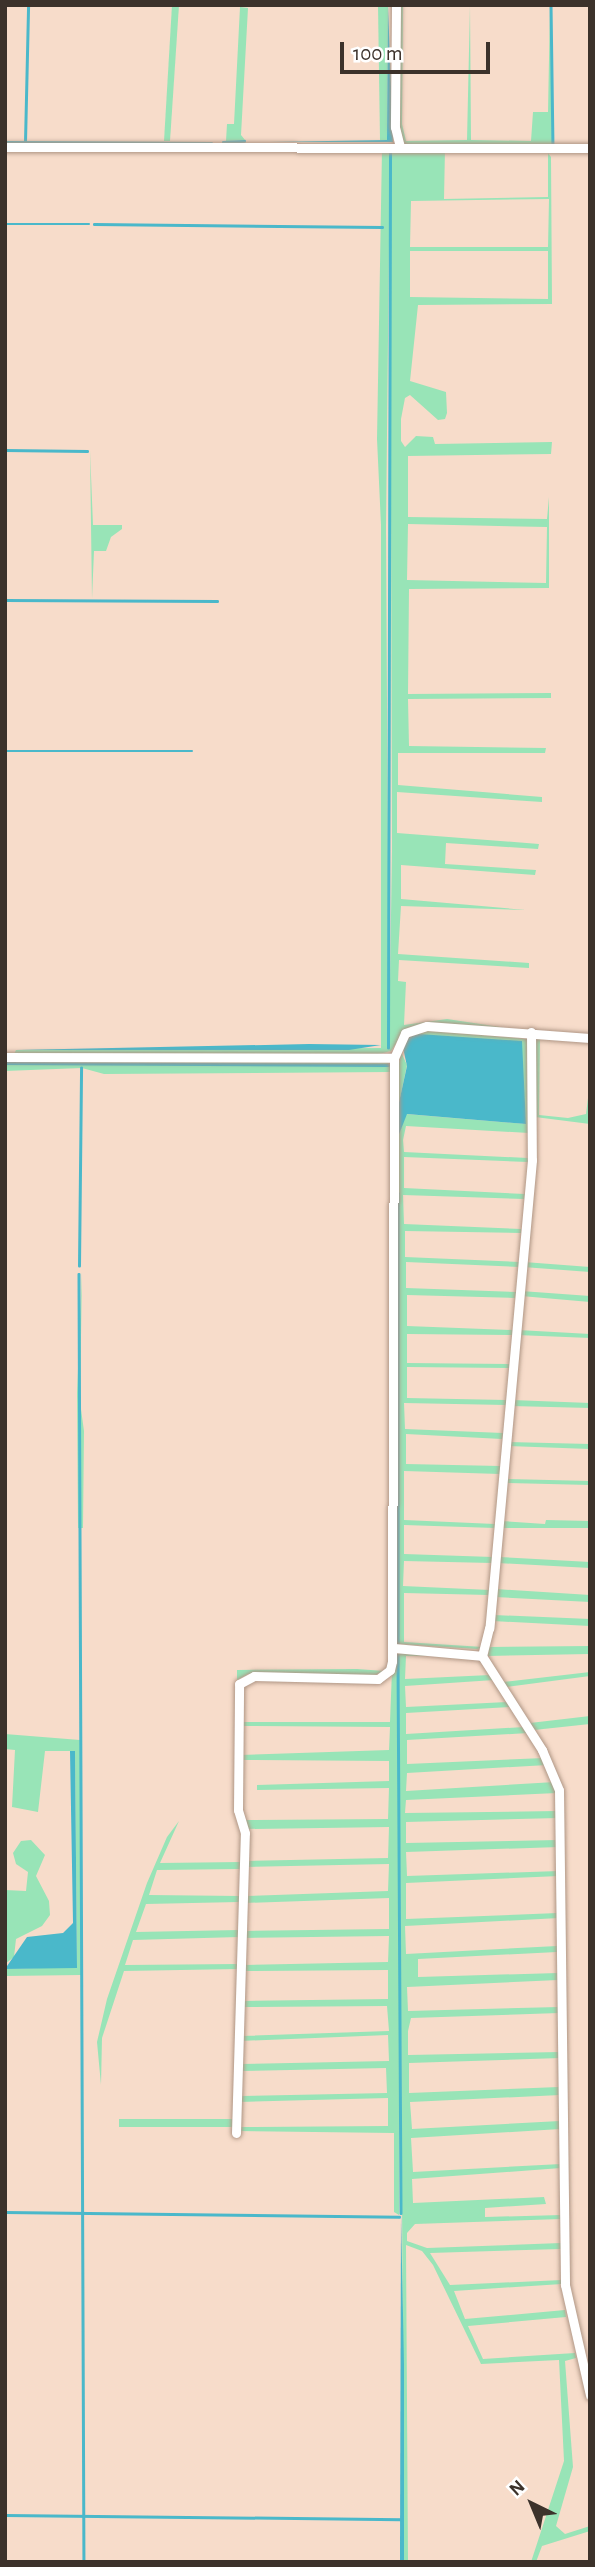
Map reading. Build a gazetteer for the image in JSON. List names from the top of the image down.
{
  "scale_bar": "100 m",
  "north": "top left"
}
